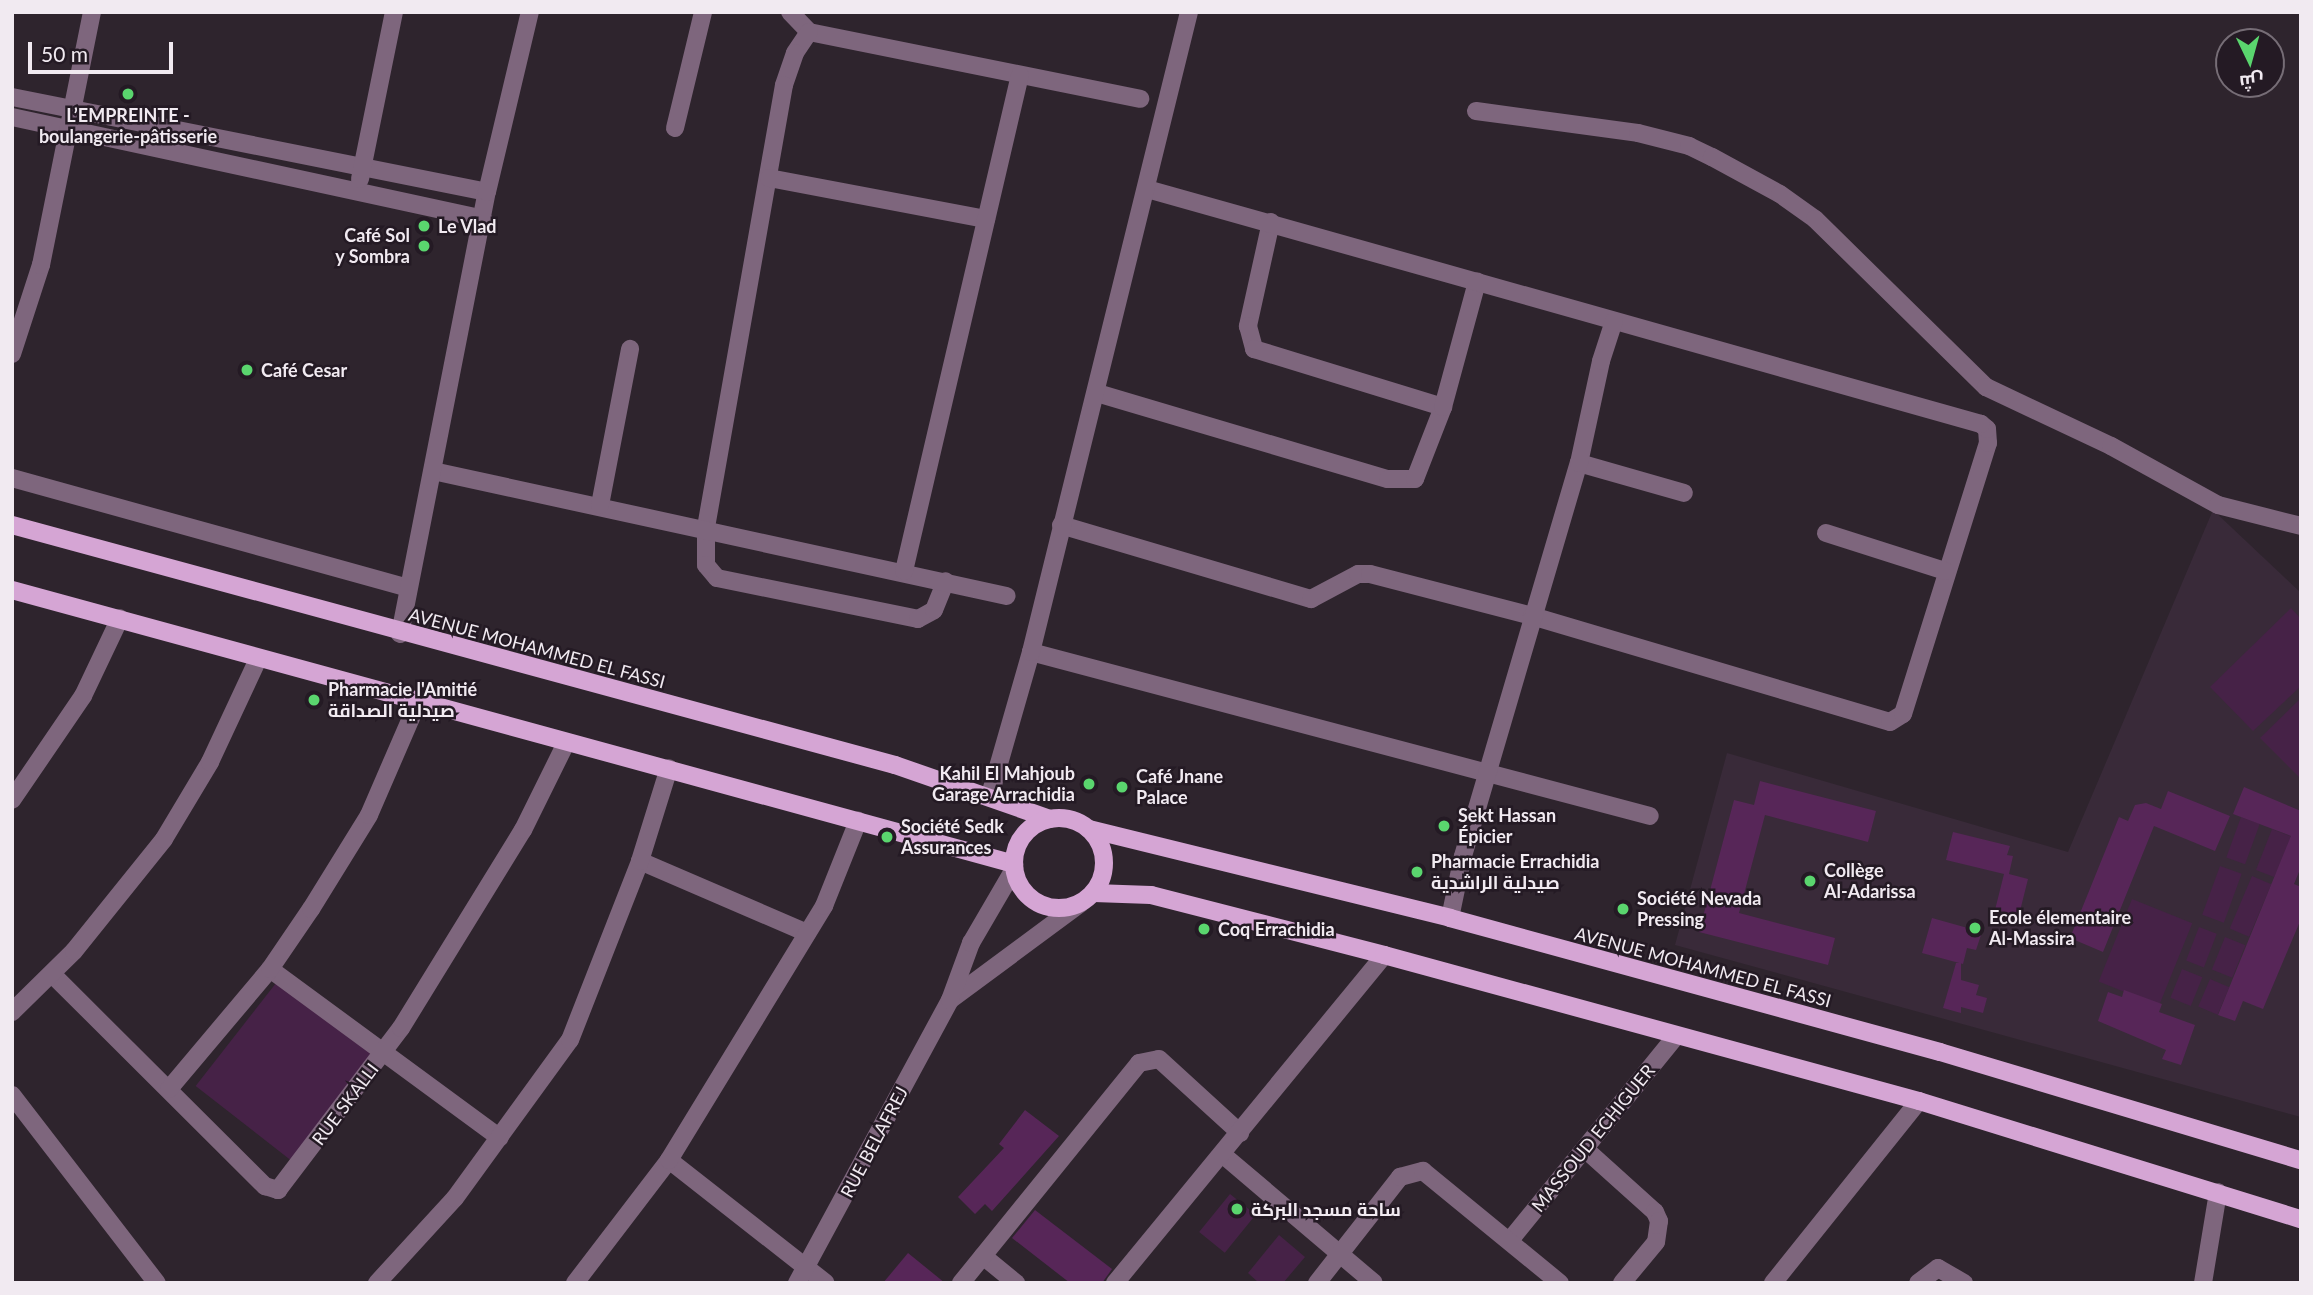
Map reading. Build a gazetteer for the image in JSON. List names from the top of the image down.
{
  "streets": {
    "main road": ["AVENUE MOHAMMED EL FASSI"],
    "street": ["RUE SKALLI", "MASSOUD ECHIGUER", "RUE BELAFREJ"]
  },
  "crossings": [
    ["AVENUE MOHAMMED EL FASSI", "RUE BELAFREJ"]
  ],
  "places": [
    "L’EMPREINTE - boulangerie-pâtisserie",
    "Le Vlad",
    "Café Sol y Sombra",
    "Café Cesar",
    "Pharmacie l'Amitié صيدلية الصداقة",
    "Kahil El Mahjoub Garage Arrachidia",
    "Café Jnane Palace",
    "Sekt Hassan Épicier",
    "Société Sedk Assurances",
    "Pharmacie Errachidia صيدلية الراشدية",
    "Collège Al-Adarissa",
    "Société Nevada Pressing",
    "Ecole élementaire Al-Massira",
    "Coq Errachidia",
    "ساحة مسجد البركة"
  ],
  "scale_bar": "50 m",
  "north": "bottom"
}
